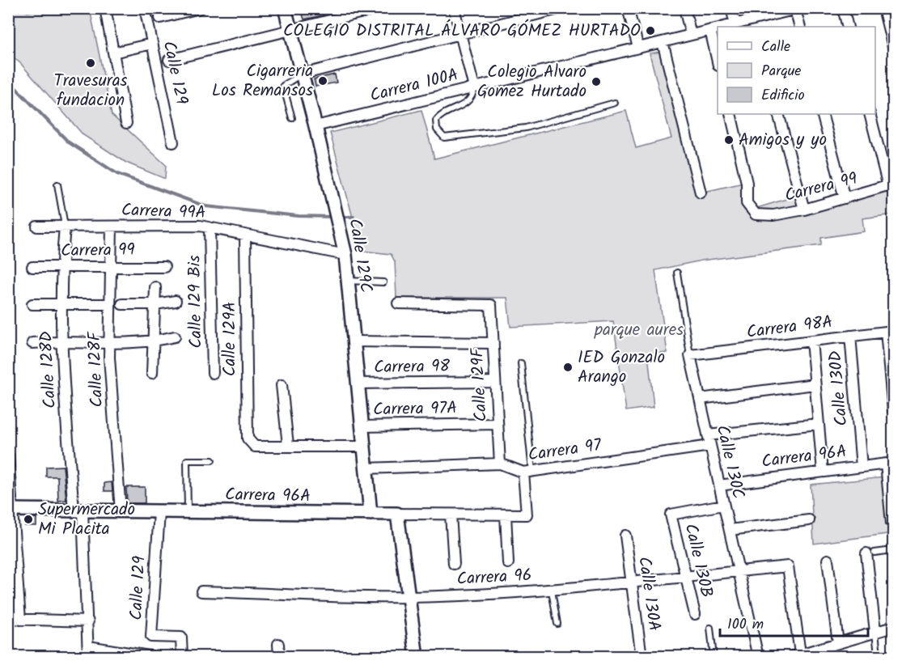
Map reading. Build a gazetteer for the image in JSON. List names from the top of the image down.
{
  "streets": {
    "street": [
      "Calle 129",
      "Carrera 100A",
      "Carrera 99",
      "Carrera 99A",
      "Calle 129C",
      "Calle 129 Bis",
      "Carrera 98A",
      "Calle 129A",
      "Carrera 98",
      "Calle 128D",
      "Calle 128F",
      "Calle 129F",
      "Calle 130D",
      "Carrera 97A",
      "Carrera 97",
      "Carrera 96A",
      "Calle 130C",
      "Calle 130B",
      "Carrera 96",
      "Calle 130A"
    ]
  },
  "crossings": [
    ["Calle 129", "Carrera 96A"],
    ["Carrera 100A", "Calle 129C"],
    ["Carrera 99", "Calle 128D"],
    ["Carrera 99", "Calle 128F"],
    ["Carrera 99A", "Calle 129C"],
    ["Carrera 99A", "Calle 129 Bis"],
    ["Carrera 99A", "Calle 129A"],
    ["Carrera 99A", "Calle 128D"],
    ["Carrera 99A", "Calle 128F"],
    ["Calle 129C", "Carrera 98"],
    ["Calle 129C", "Carrera 97A"],
    ["Calle 129C", "Carrera 97"],
    ["Calle 129C", "Carrera 96A"],
    ["Carrera 98A", "Calle 130D"],
    ["Carrera 98A", "Calle 130C"],
    ["Carrera 98", "Calle 129F"],
    ["Calle 128D", "Carrera 96A"],
    ["Calle 128F", "Carrera 96A"],
    ["Calle 129F", "Carrera 97A"],
    ["Calle 129F", "Carrera 97"],
    ["Calle 130D", "Carrera 96A"],
    ["Carrera 97", "Carrera 96A"],
    ["Carrera 97", "Calle 130C"],
    ["Carrera 96A", "Calle 130C"],
    ["Calle 130C", "Calle 130B"],
    ["Calle 130C", "Carrera 96"],
    ["Calle 130B", "Carrera 96"],
    ["Carrera 96", "Calle 130A"]
  ],
  "parks": ["parque aures"],
  "places": [
    "COLEGIO DISTRITAL ÁLVARO GÓMEZ HURTADO",
    "Travesuras fundacion",
    "Cigarreria Los Remansos",
    "Colegio Alvaro Gomez Hurtado",
    "Amigos y yo",
    "IED Gonzalo Arango",
    "Supermercado Mi Placita"
  ],
  "legend": ["Calle", "Parque", "Edificio"],
  "scale_bar": "100 m"
}
